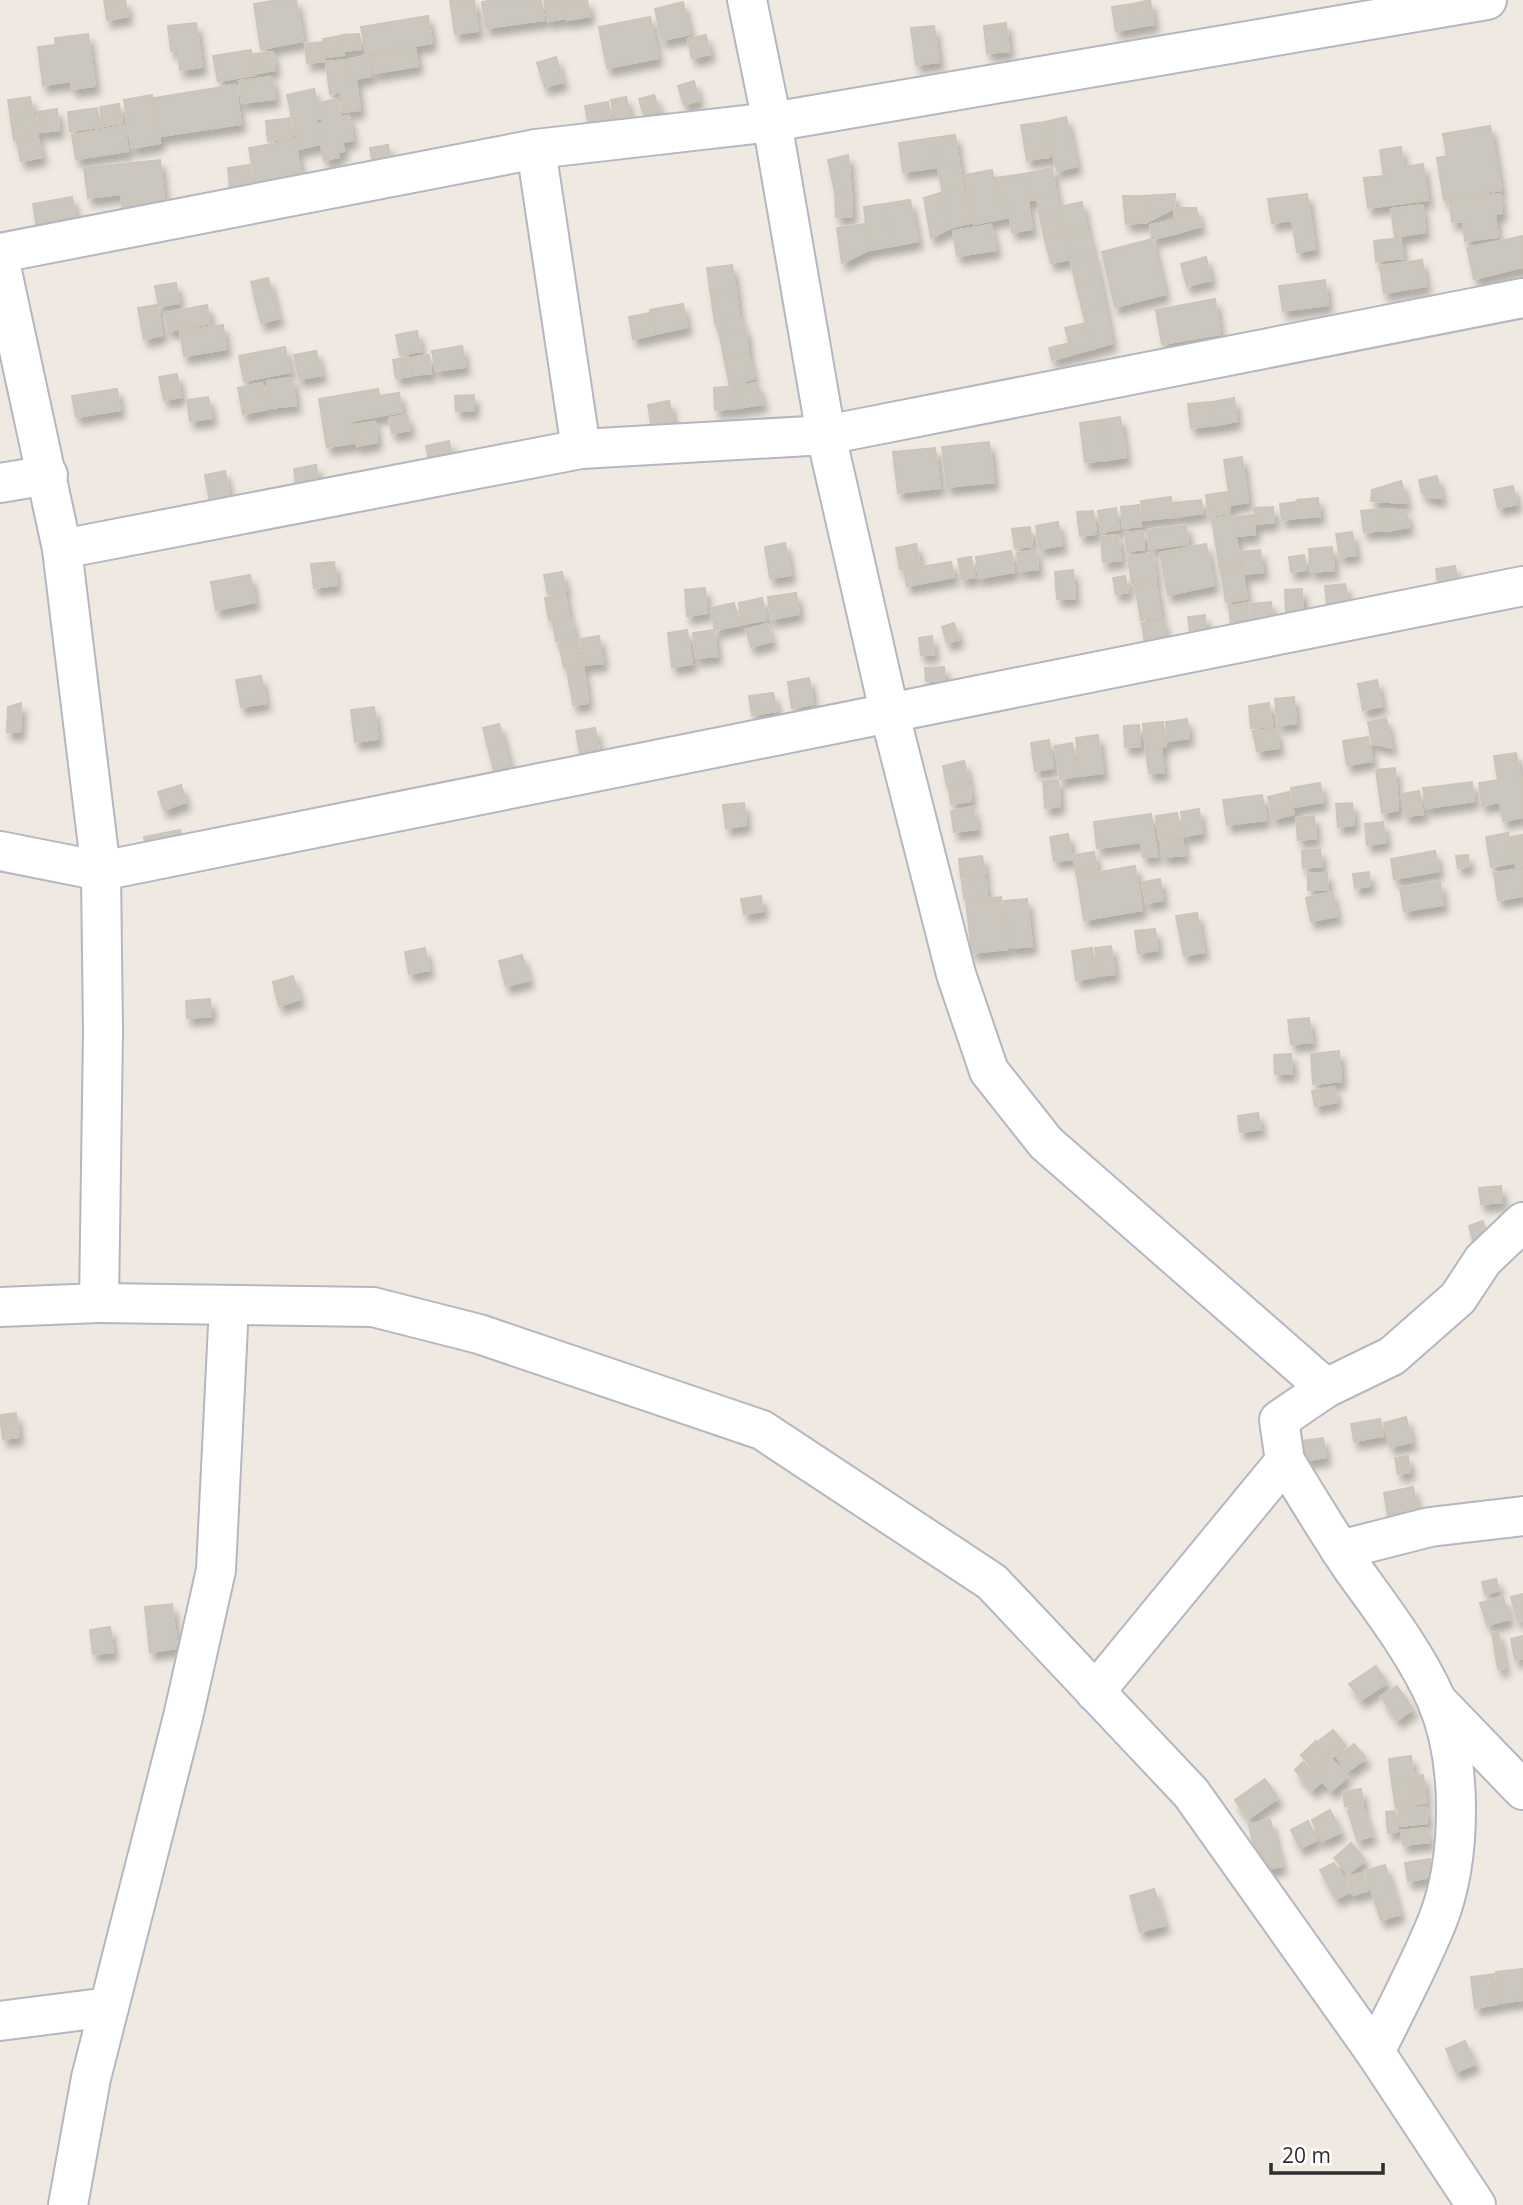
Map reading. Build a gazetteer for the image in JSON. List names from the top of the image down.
{
  "scale_bar": "20 m"
}
